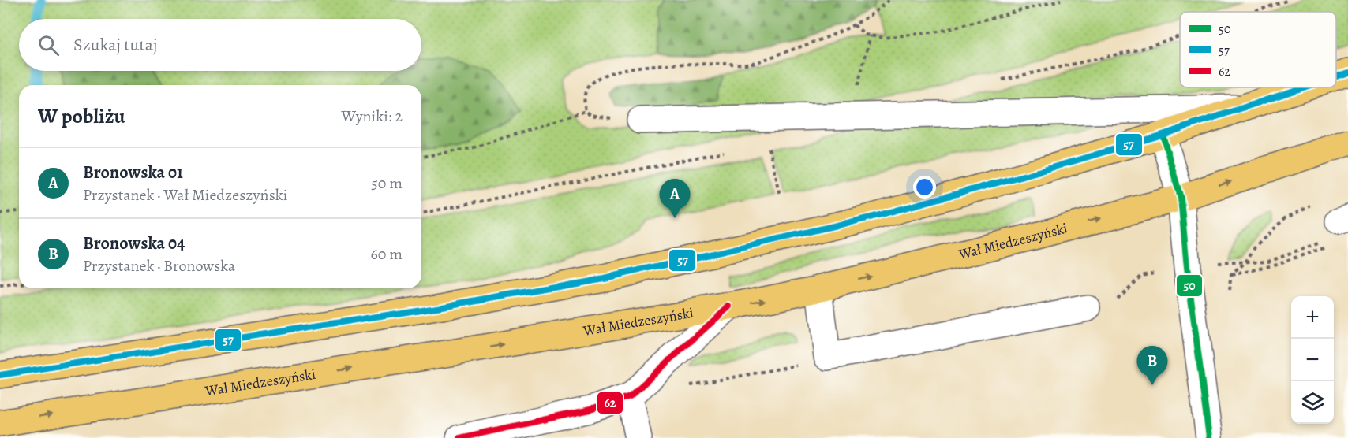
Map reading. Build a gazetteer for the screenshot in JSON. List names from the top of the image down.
{
  "streets": {
    "main road": ["Wał Miedzeszyński"]
  },
  "lines": ["transit line 57", "transit line 50", "transit line 62"],
  "legend": ["50", "57", "62"],
  "page": {
    "search": "Szukaj tutaj",
    "heading": ["W pobliżu", "Wyniki: 2"],
    "list": [
      {
        "mark": "A",
        "name": "Bronowska 01",
        "note": "Przystanek · Wał Miedzeszyński",
        "value": "50 m"
      },
      {
        "mark": "B",
        "name": "Bronowska 04",
        "note": "Przystanek · Bronowska",
        "value": "60 m"
      }
    ],
    "pins": ["A", "B"],
    "map_buttons": ["+", "−"]
  }
}
